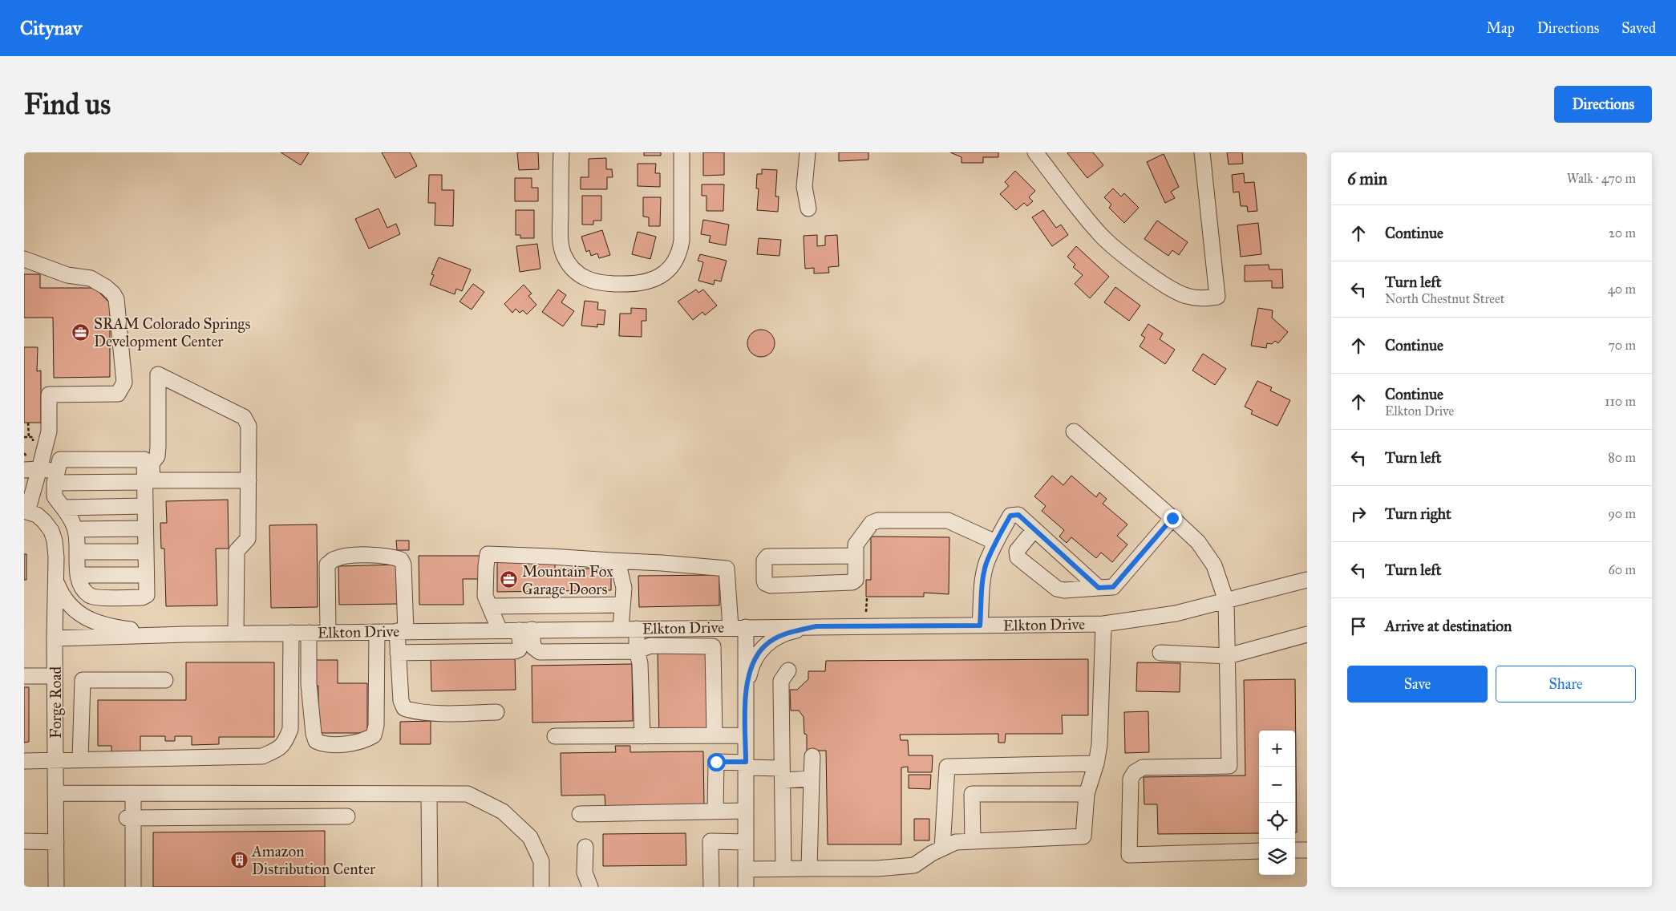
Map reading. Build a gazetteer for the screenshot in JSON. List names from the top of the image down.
{
  "streets": {
    "street": ["Elkton Drive", "Forge Road"]
  },
  "crossings": [
    ["Elkton Drive", "Forge Road"]
  ],
  "places": {
    "office": ["SRAM Colorado Springs Development Center", "Mountain Fox Garage Doors"],
    "building": ["Amazon Distribution Center"]
  },
  "page": {
    "header": "Citynav",
    "nav": ["Map", "Directions", "Saved"],
    "buttons": [
      "Directions",
      ["Save", "Share"]
    ],
    "title": "Find us",
    "heading": ["6 min", "Walk · 470 m"],
    "list": [
      ["Continue", "20 m"],
      ["Turn left", "North Chestnut Street", "40 m"],
      ["Continue", "70 m"],
      ["Continue", "Elkton Drive", "110 m"],
      ["Turn left", "80 m"],
      ["Turn right", "90 m"],
      ["Turn left", "60 m"],
      "Arrive at destination"
    ],
    "map_buttons": ["+", "−"]
  }
}
